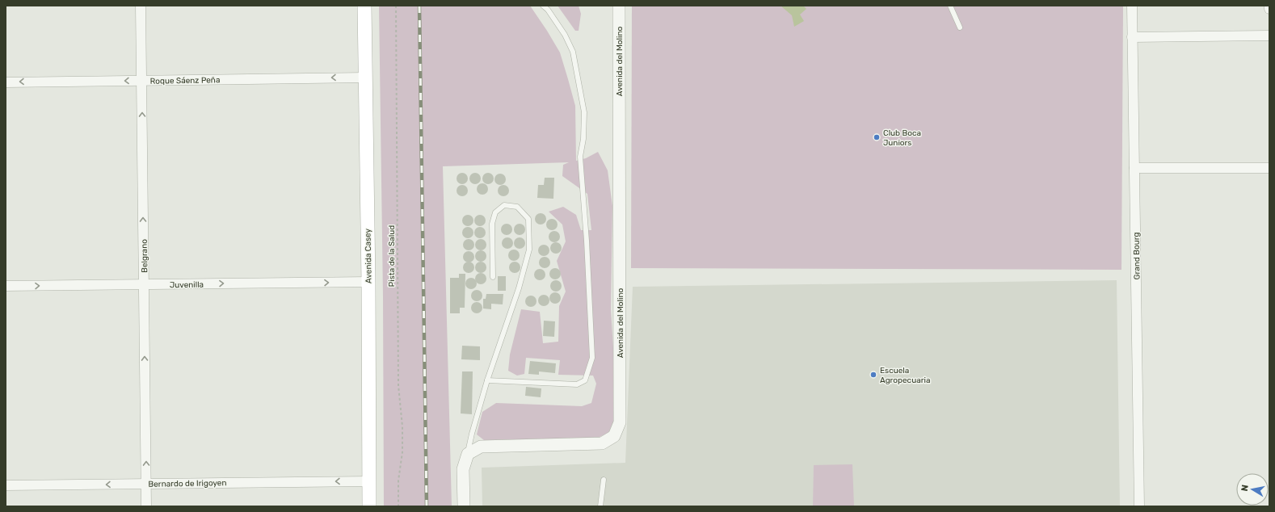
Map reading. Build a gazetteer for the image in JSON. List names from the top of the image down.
{
  "streets": {
    "main road": ["Avenida Casey"],
    "street": [
      "Avenida del Molino",
      "Roque Sáenz Peña",
      "Belgrano",
      "Grand Bourg",
      "Juvenilla",
      "Bernardo de Irigoyen"
    ],
    "path": ["Pista de la Salud"]
  },
  "crossings": [
    ["Roque Sáenz Peña", "Belgrano"],
    ["Roque Sáenz Peña", "Avenida Casey"],
    ["Belgrano", "Juvenilla"],
    ["Belgrano", "Bernardo de Irigoyen"],
    ["Avenida Casey", "Juvenilla"],
    ["Avenida Casey", "Bernardo de Irigoyen"]
  ],
  "one_way": [
    "Roque Sáenz Peña",
    "Belgrano",
    "Juvenilla",
    "Bernardo de Irigoyen"
  ],
  "places": ["Club Boca Juniors", "Escuela Agropecuaria"],
  "north": "left"
}
